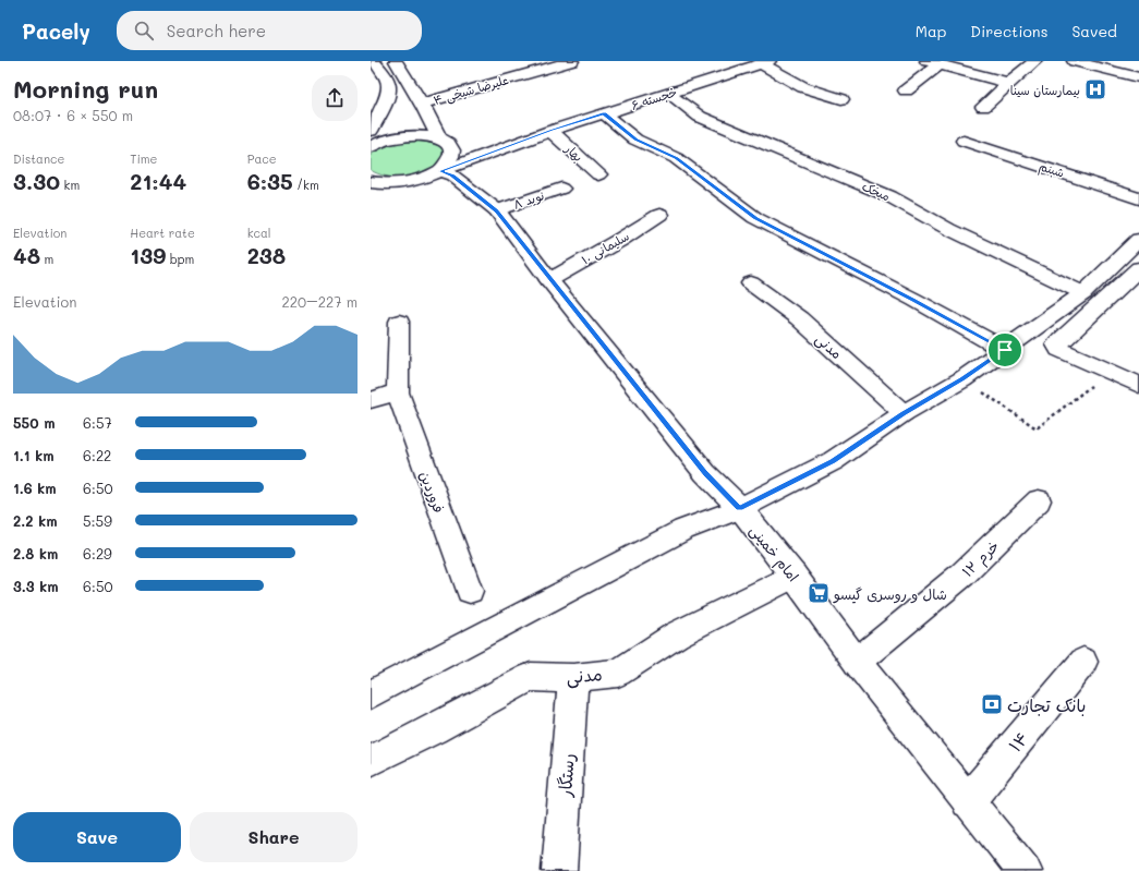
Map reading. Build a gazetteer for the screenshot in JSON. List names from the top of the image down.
{
  "streets": {
    "street": [
      "علیرضا شیخی ۴",
      "خجسته ۶",
      "بهار",
      "شبنم",
      "میخک",
      "نوید ۸",
      "سلیمانی ۱۰",
      "مدنی",
      "فروردین",
      "امام خمینی",
      "خرم ۱۲",
      "۱۴",
      "رستگار"
    ]
  },
  "crossings": [
    ["خجسته ۶", "بهار"],
    ["خجسته ۶", "میخک"],
    ["خجسته ۶", "امام خمینی"],
    ["نوید ۸", "امام خمینی"],
    ["سلیمانی ۱۰", "امام خمینی"],
    ["مدنی", "امام خمینی"],
    ["مدنی", "رستگار"],
    ["امام خمینی", "خرم ۱۲"],
    ["امام خمینی", "۱۴"]
  ],
  "places": {
    "hospital": ["بیمارستان سینا"],
    "supermarket": ["شال و روسری گیسو"],
    "bank": ["بانک تجارت"]
  },
  "page": {
    "header": "Pacely",
    "search": "Search here",
    "nav": ["Map", "Directions", "Saved"],
    "heading": ["Morning run", "08:07 · 6 × 550 m"],
    "stats": [
      ["Distance", "3.30 km"],
      ["Time", "21:44"],
      ["Pace", "6:35 /km"],
      ["Elevation", "48 m"],
      ["Heart rate", "139 bpm"],
      ["kcal", "238"]
    ],
    "chart": ["Elevation", "220–227 m"],
    "list": [
      {
        "name": "550 m",
        "note": "6:57"
      },
      {
        "name": "1.1 km",
        "note": "6:22"
      },
      {
        "name": "1.6 km",
        "note": "6:50"
      },
      {
        "name": "2.2 km",
        "note": "5:59"
      },
      {
        "name": "2.8 km",
        "note": "6:29"
      },
      {
        "name": "3.3 km",
        "note": "6:50"
      }
    ],
    "buttons": ["Save", "Share"]
  }
}
